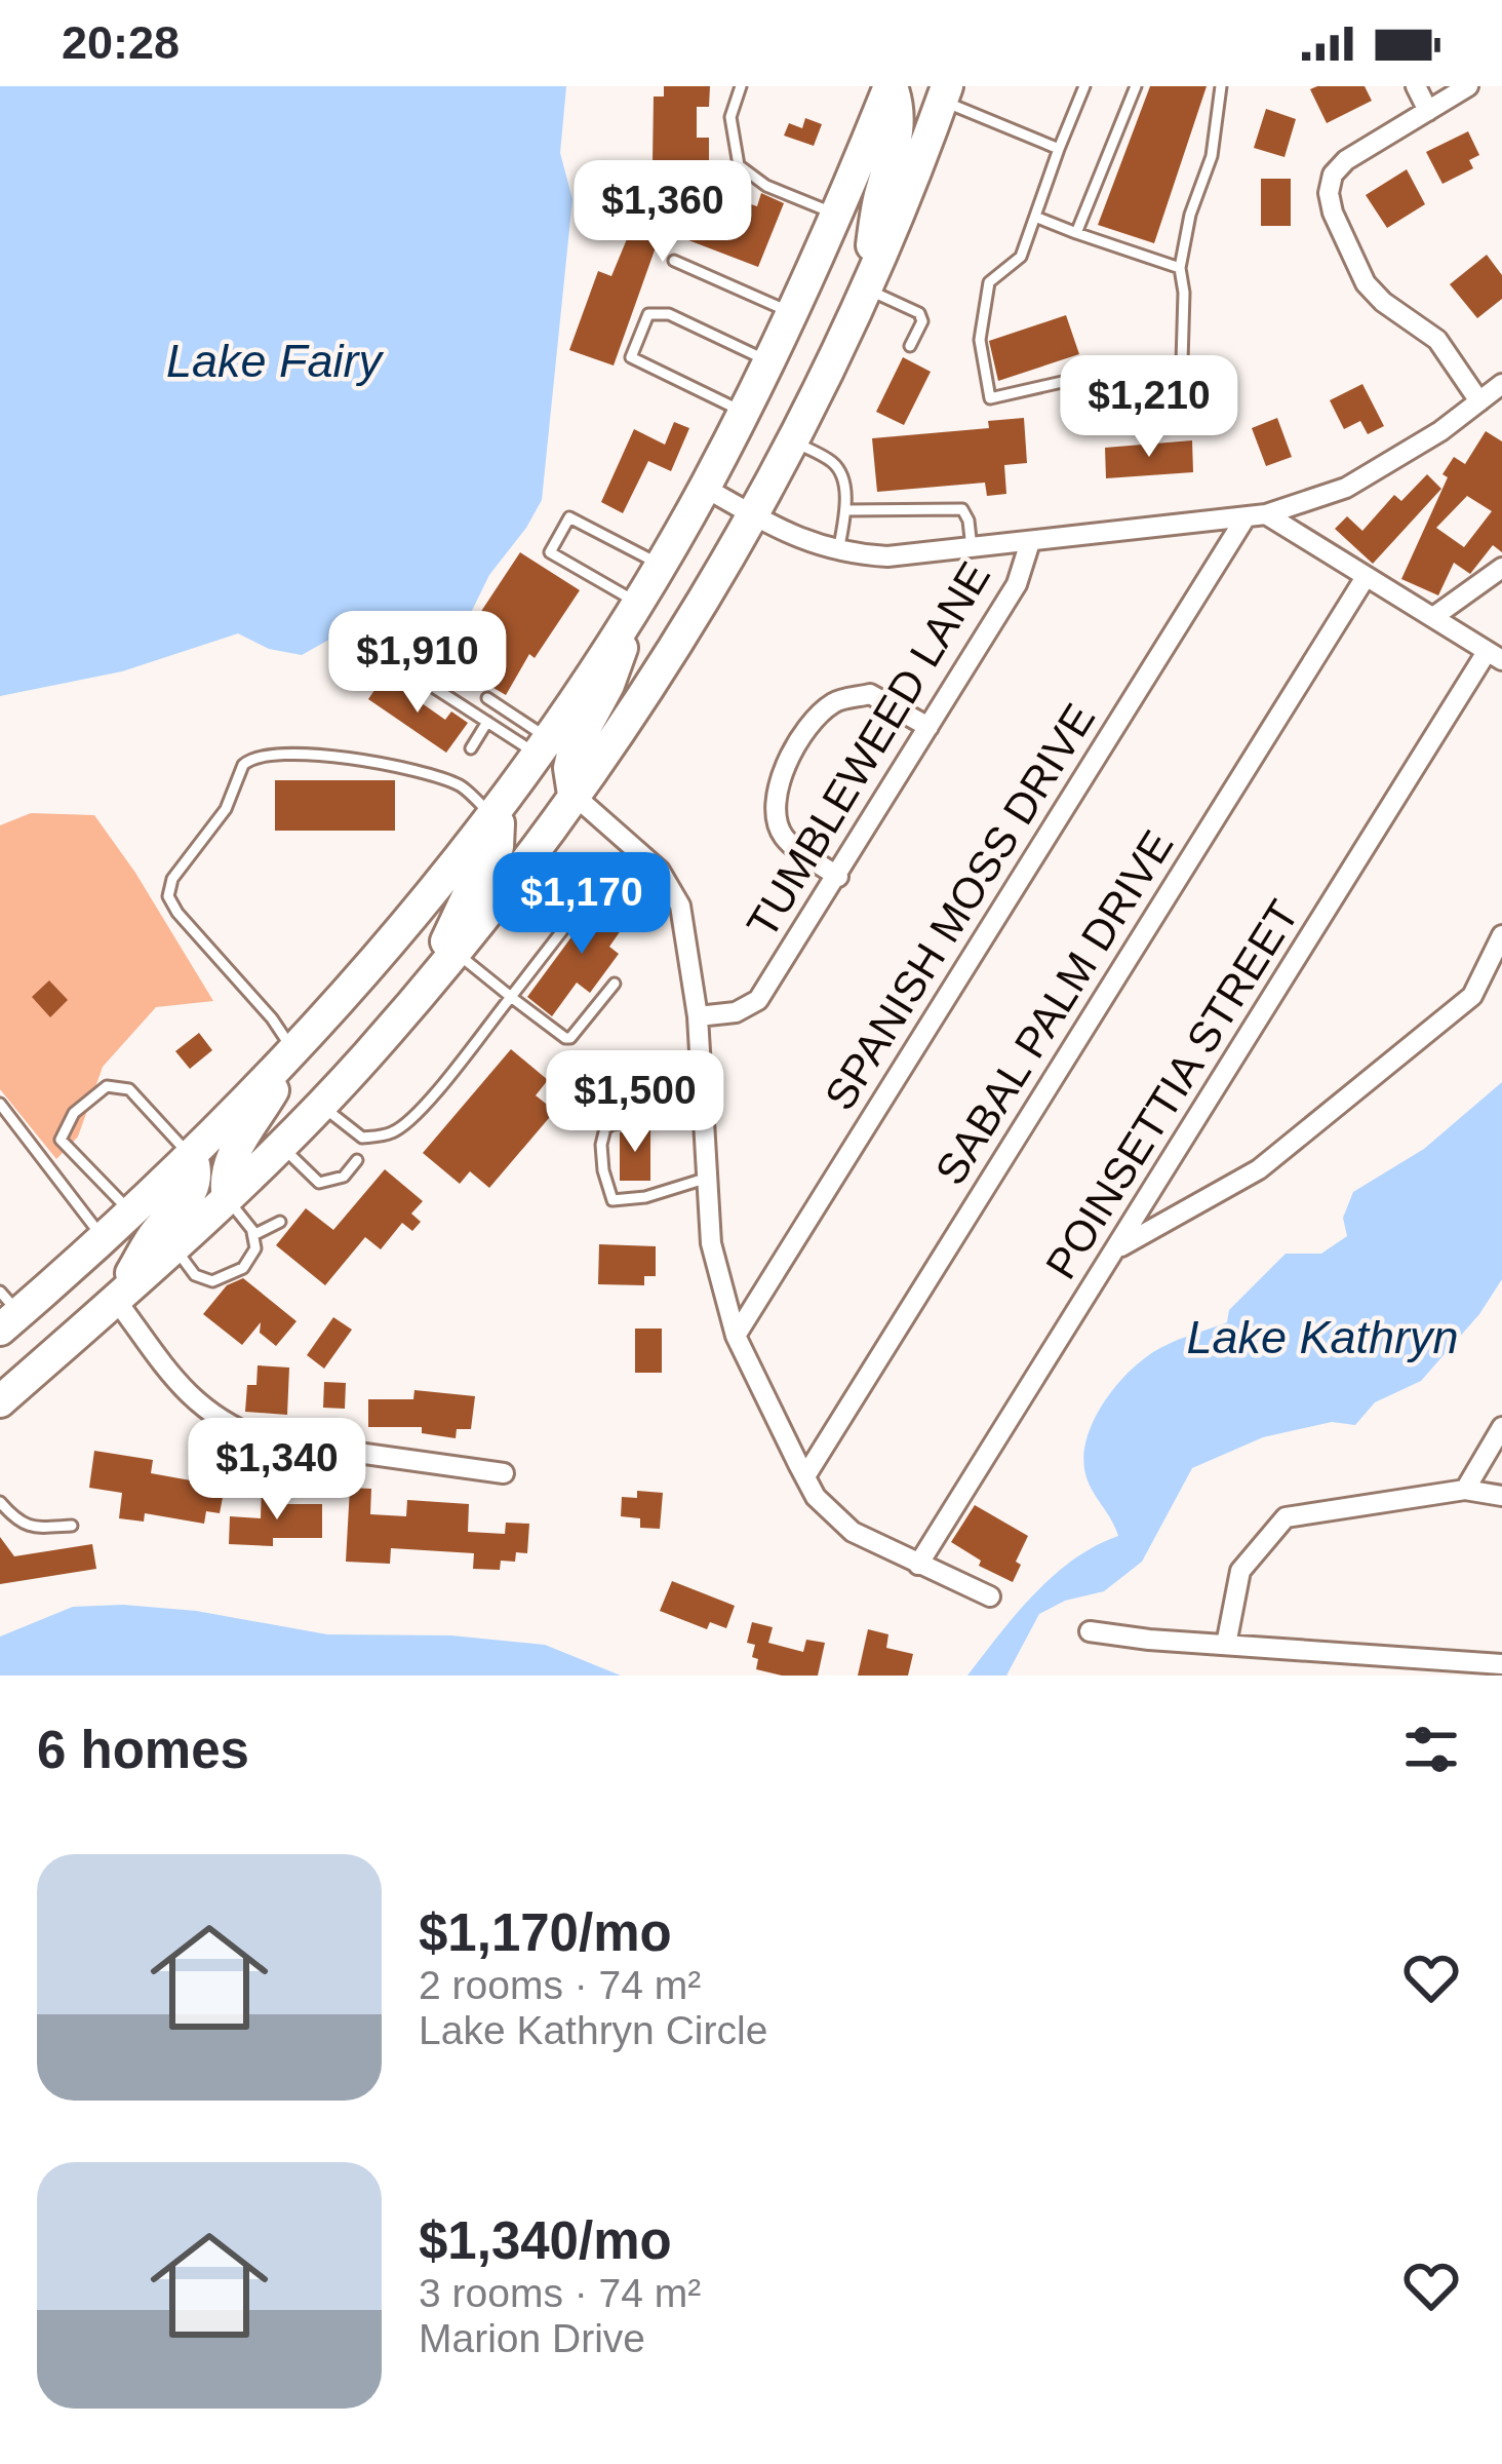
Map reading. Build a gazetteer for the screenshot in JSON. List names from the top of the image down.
{
  "streets": {
    "street": [
      "TUMBLEWEED LANE",
      "SPANISH MOSS DRIVE",
      "SABAL PALM DRIVE",
      "POINSETTIA STREET"
    ]
  },
  "water": ["Lake Fairy", "Lake Kathryn"],
  "page": {
    "status": "20:28",
    "price": [
      "$1,360",
      "$1,210",
      "$1,910",
      "$1,170",
      "$1,500",
      "$1,340"
    ],
    "heading": "6 homes",
    "list": [
      {
        "name": "$1,170/mo",
        "note": "2 rooms · 74 m² · Lake Kathryn Circle"
      },
      {
        "name": "$1,340/mo",
        "note": "3 rooms · 74 m² · Marion Drive"
      }
    ]
  }
}
